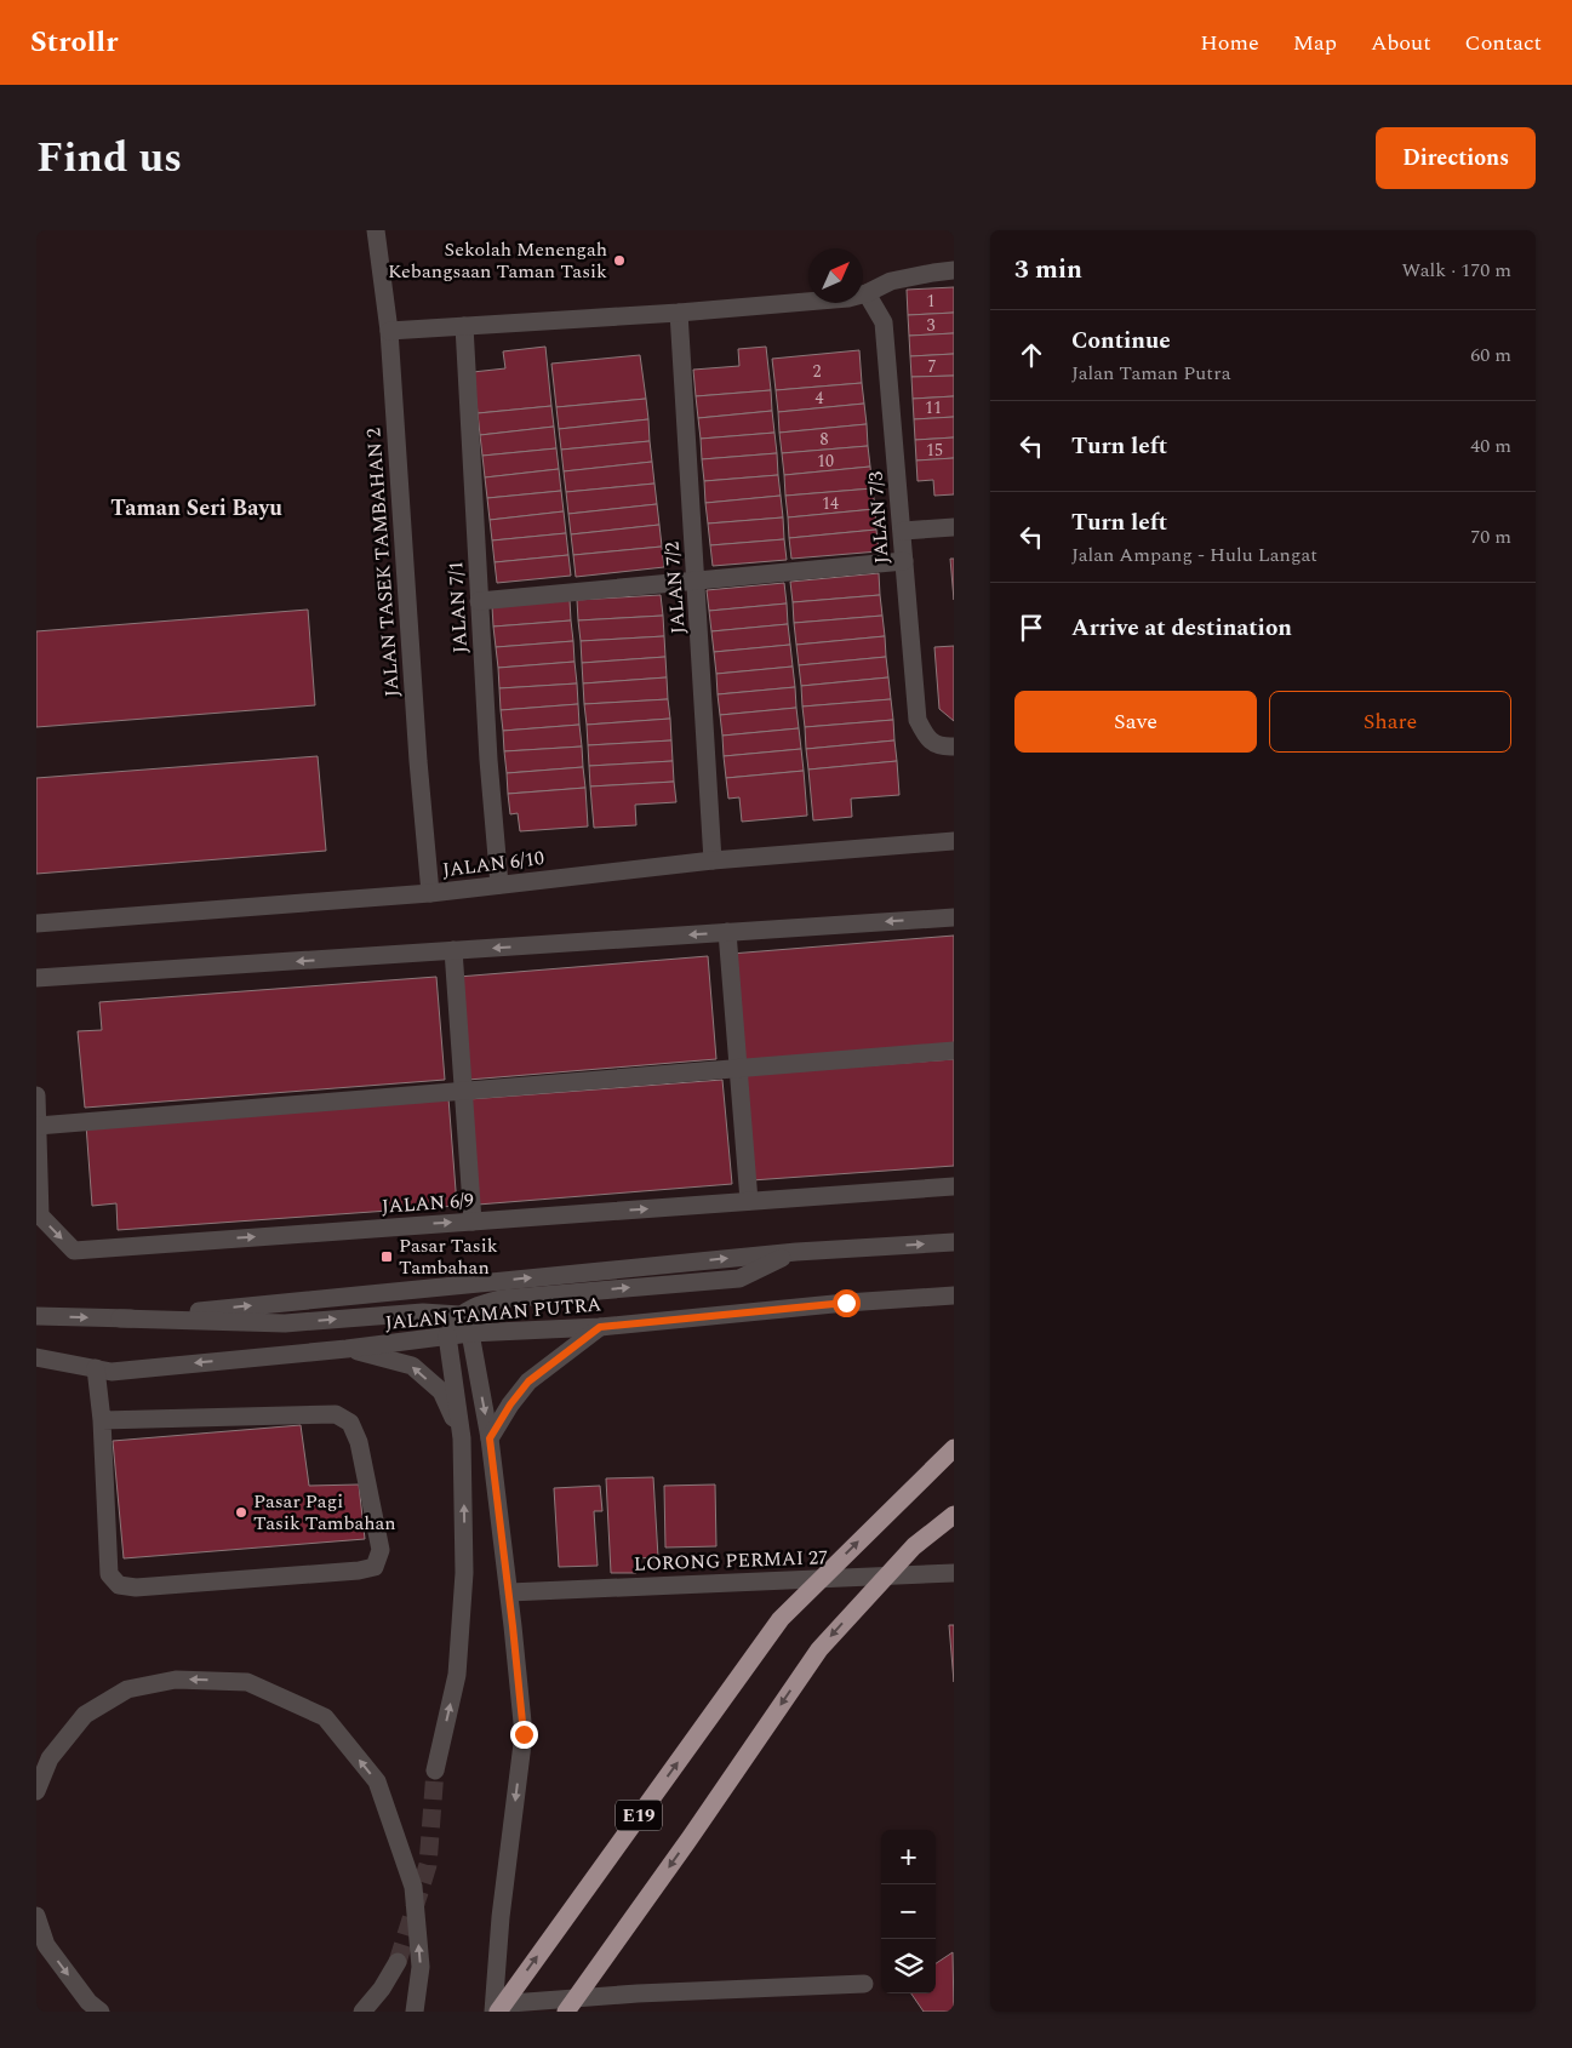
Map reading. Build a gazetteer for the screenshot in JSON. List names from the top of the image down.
{
  "streets": {
    "highway": ["E19"],
    "street": [
      "JALAN 7/3",
      "JALAN TASEK TAMBAHAN 2",
      "JALAN 7/2",
      "JALAN 7/1",
      "JALAN 6/10",
      "JALAN 6/9",
      "JALAN TAMAN PUTRA",
      "LORONG PERMAI 27"
    ]
  },
  "crossings": [
    ["JALAN TASEK TAMBAHAN 2", "JALAN 6/10"],
    ["JALAN 7/2", "JALAN 6/10"],
    ["JALAN 7/1", "JALAN 6/10"]
  ],
  "districts": ["Taman Seri Bayu"],
  "places": {
    "other": ["Sekolah Menengah Kebangsaan Taman Tasik", "Pasar Pagi Tasik Tambahan"],
    "transit": ["Pasar Tasik Tambahan"]
  },
  "house_numbers": [
    "1",
    "3",
    "7",
    "2",
    "4",
    "11",
    "8",
    "15",
    "10",
    "14"
  ],
  "north": "top right",
  "page": {
    "header": "Strollr",
    "nav": [
      "Home",
      "Map",
      "About",
      "Contact"
    ],
    "title": "Find us",
    "buttons": [
      "Directions",
      ["Save", "Share"]
    ],
    "heading": ["3 min", "Walk · 170 m"],
    "list": [
      ["Continue", "Jalan Taman Putra", "60 m"],
      ["Turn left", "40 m"],
      ["Turn left", "Jalan Ampang - Hulu Langat", "70 m"],
      "Arrive at destination"
    ],
    "map_buttons": ["+", "−"]
  }
}
